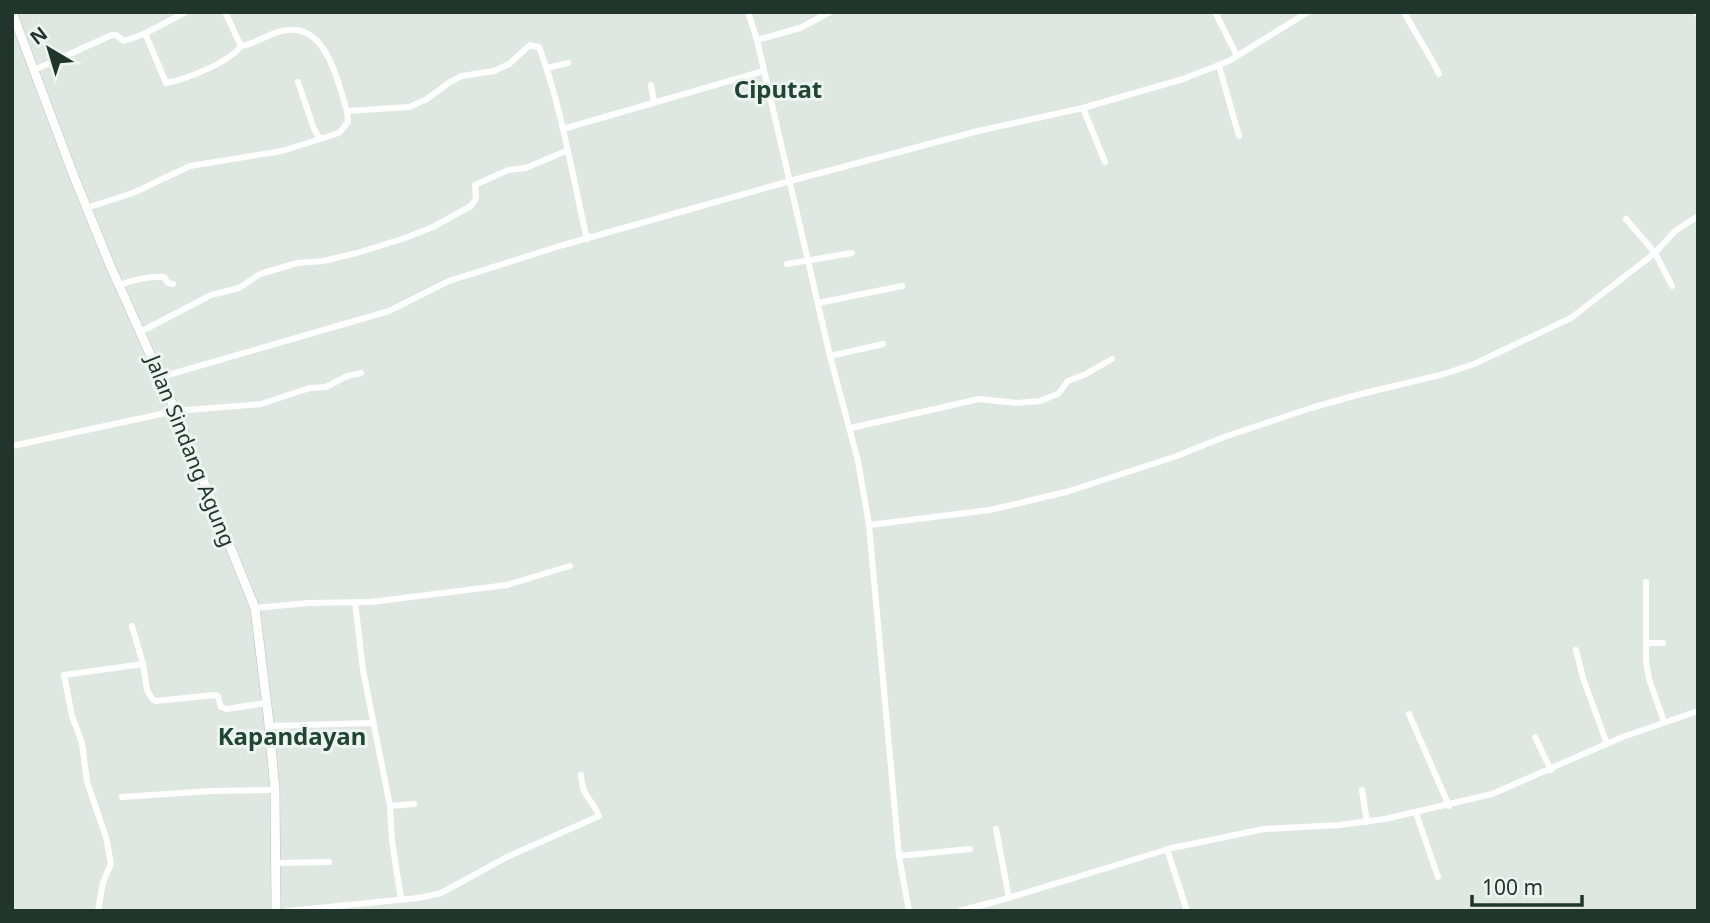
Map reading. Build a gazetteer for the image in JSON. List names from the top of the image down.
{
  "streets": {
    "main road": ["Jalan Sindang Agung"]
  },
  "districts": ["Ciputat", "Kapandayan"],
  "scale_bar": "100 m",
  "north": "top left"
}
